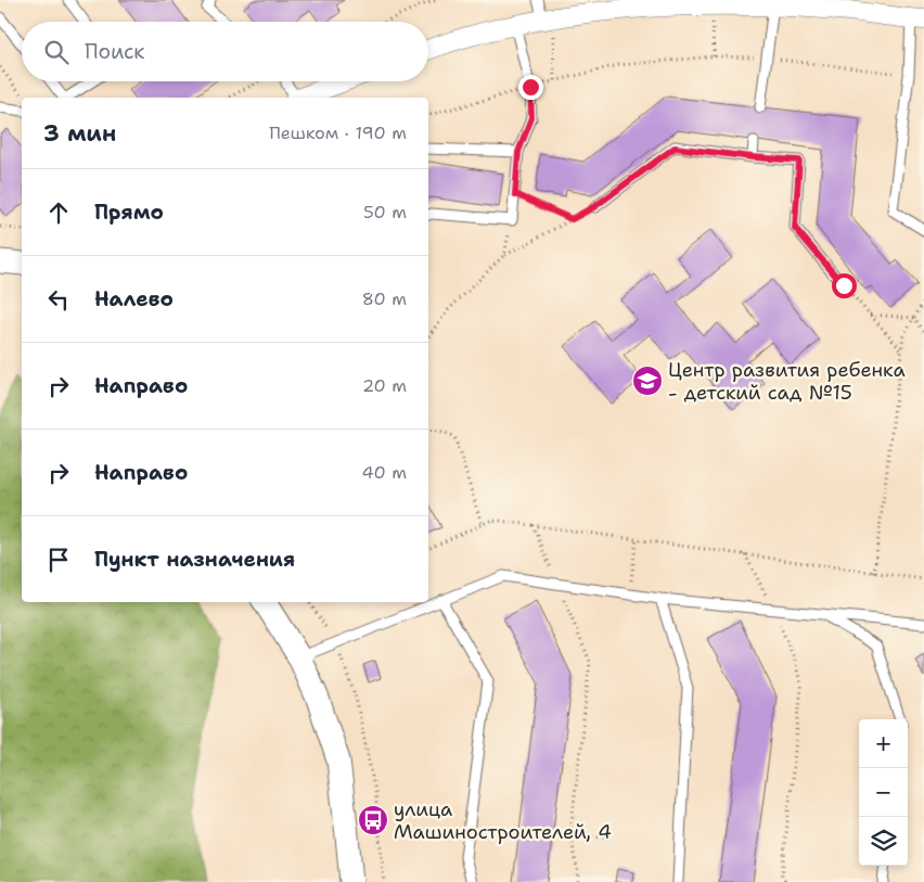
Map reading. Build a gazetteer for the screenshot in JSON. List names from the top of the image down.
{
  "places": {
    "school or university": ["Центр развития ребенка - детский сад №15"],
    "bus stop": ["улица Машиностроителей, 4"]
  },
  "page": {
    "search": "Поиск",
    "heading": ["3 мин", "Пешком · 190 m"],
    "list": [
      ["Прямо", "50 m"],
      ["Налево", "80 m"],
      ["Направо", "20 m"],
      ["Направо", "40 m"],
      "Пункт назначения"
    ],
    "map_buttons": ["+", "−"]
  }
}
